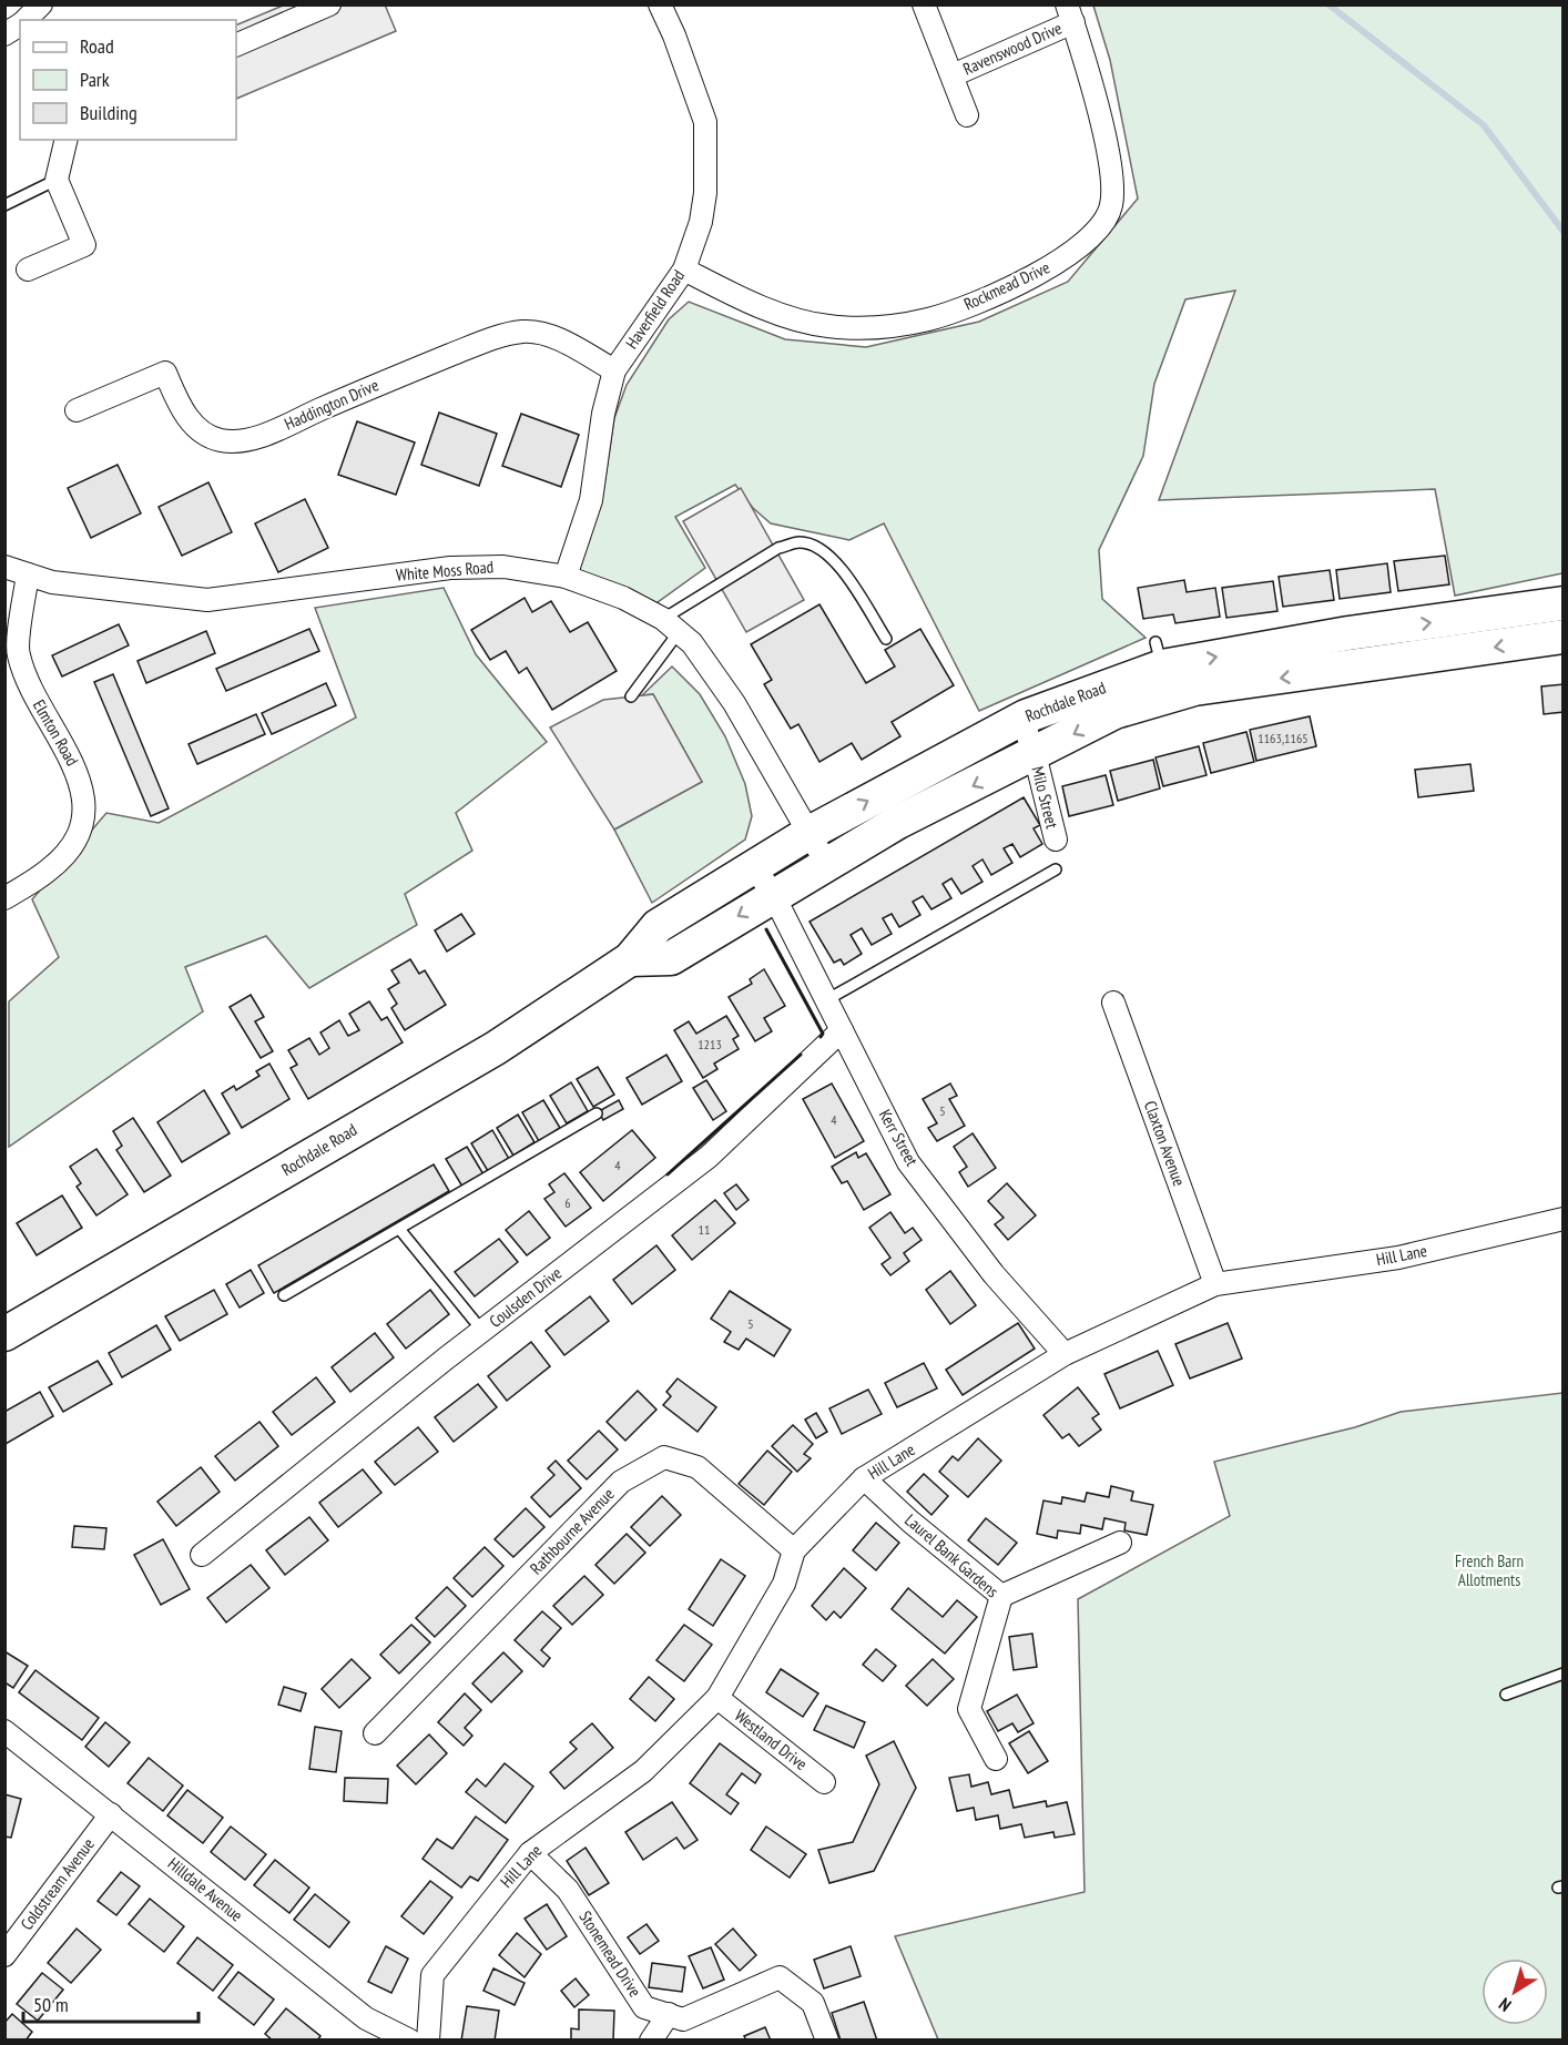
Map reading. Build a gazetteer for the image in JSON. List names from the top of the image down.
{
  "streets": {
    "main road": ["Rochdale Road"],
    "street": [
      "Ravenswood Drive",
      "Rockmead Drive",
      "Haverfield Road",
      "Haddington Drive",
      "White Moss Road",
      "Elmton Road",
      "Milo Street",
      "Kerr Street",
      "Claxton Avenue",
      "Hill Lane",
      "Coulsden Drive",
      "Rathbourne Avenue",
      "Laurel Bank Gardens",
      "Westland Drive",
      "Coldstream Avenue",
      "Hilldale Avenue",
      "Stonemead Drive"
    ]
  },
  "crossings": [
    ["Ravenswood Drive", "Rockmead Drive"],
    ["Rockmead Drive", "Haverfield Road"],
    ["Haverfield Road", "Haddington Drive"],
    ["Haverfield Road", "White Moss Road"],
    ["White Moss Road", "Rochdale Road"],
    ["White Moss Road", "Elmton Road"],
    ["Rochdale Road", "Milo Street"],
    ["Rochdale Road", "Kerr Street"],
    ["Kerr Street", "Hill Lane"],
    ["Kerr Street", "Coulsden Drive"],
    ["Claxton Avenue", "Hill Lane"],
    ["Hill Lane", "Rathbourne Avenue"],
    ["Hill Lane", "Laurel Bank Gardens"],
    ["Hill Lane", "Westland Drive"],
    ["Hill Lane", "Stonemead Drive"],
    ["Coldstream Avenue", "Hilldale Avenue"]
  ],
  "parks": ["French Barn Allotments"],
  "house_numbers": [
    "1163,1165",
    "1213",
    "5",
    "4",
    "4",
    "6",
    "11",
    "5"
  ],
  "legend": ["Road", "Park", "Building"],
  "scale_bar": "50 m",
  "north": "bottom left"
}
